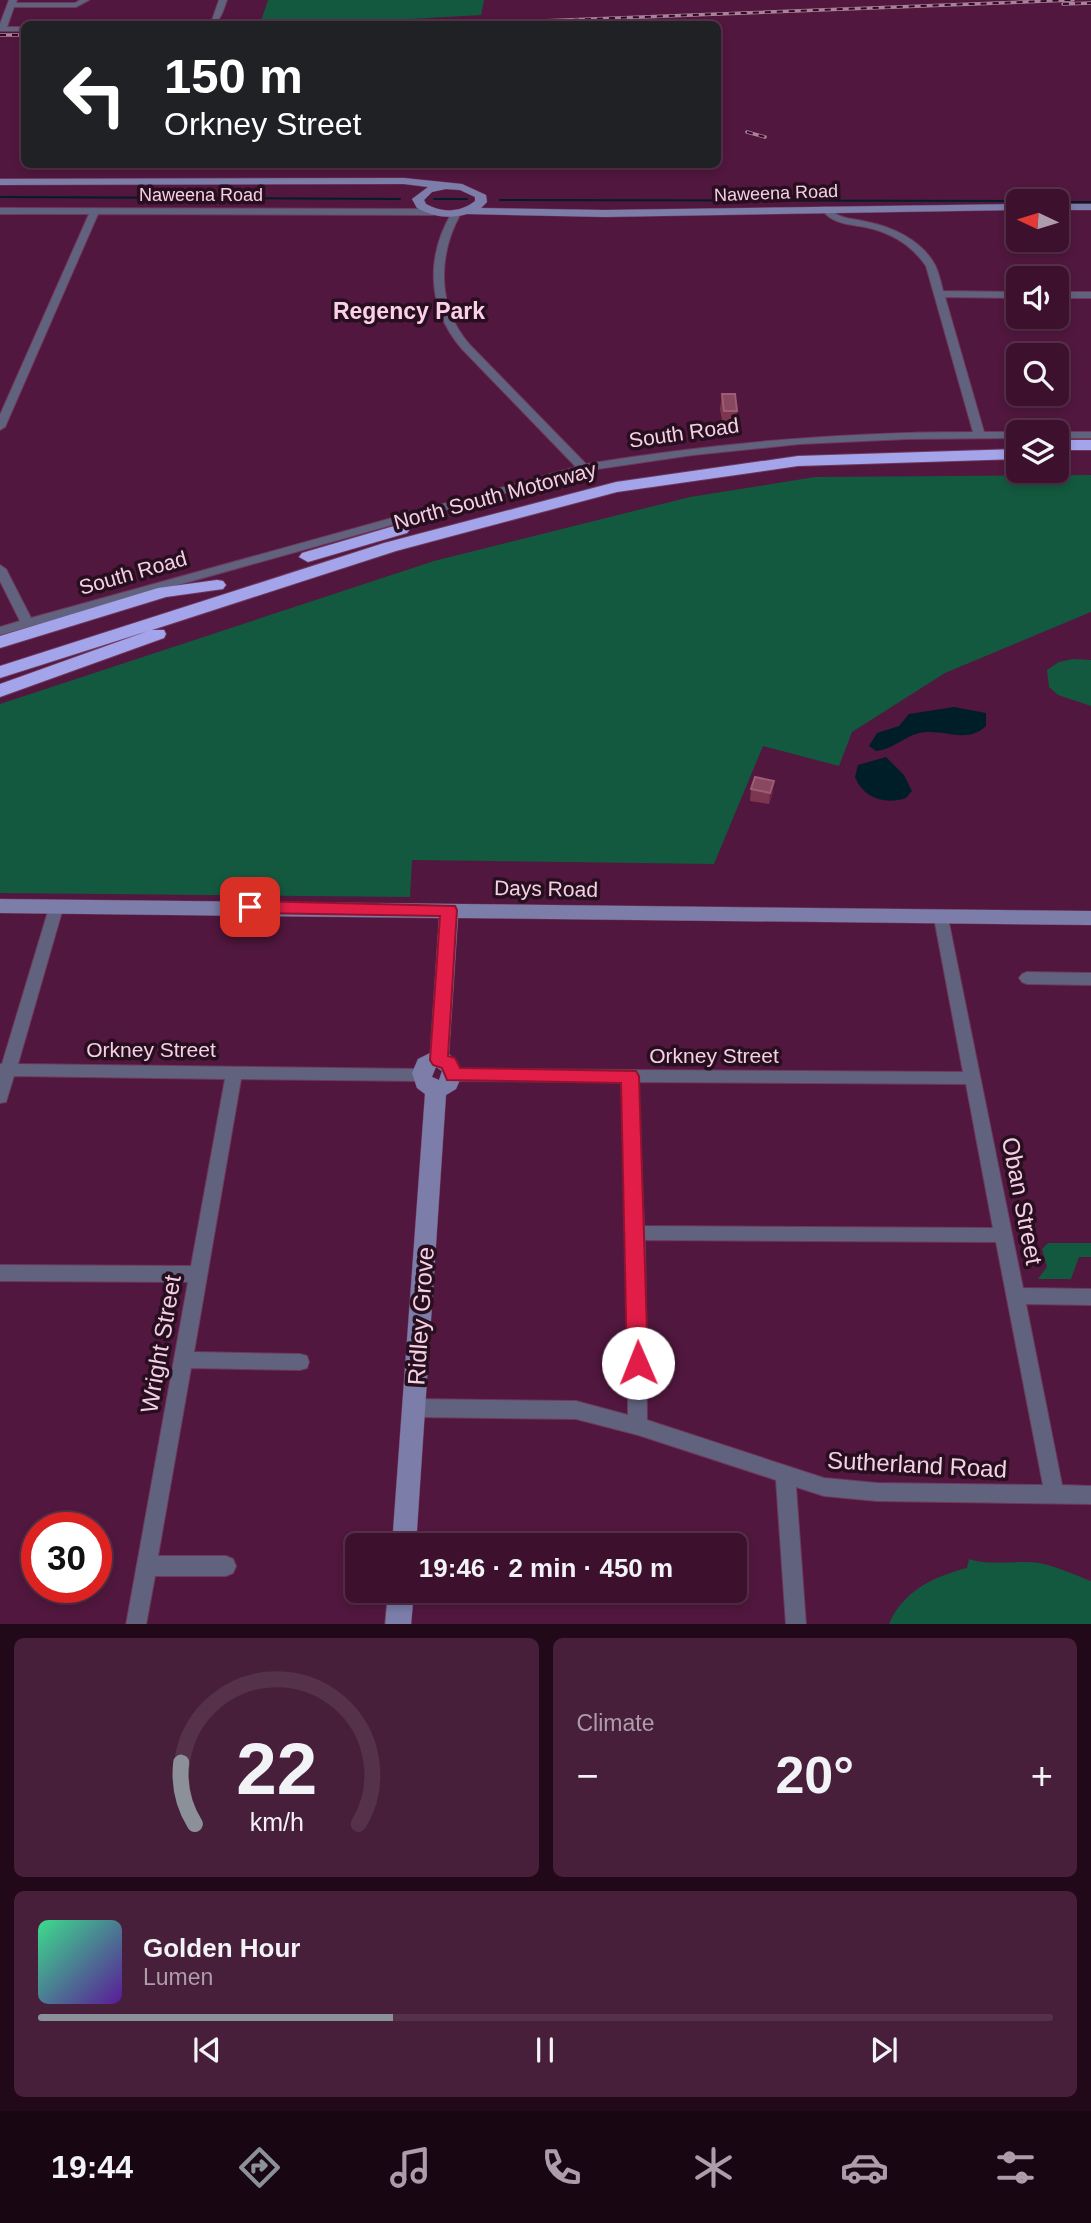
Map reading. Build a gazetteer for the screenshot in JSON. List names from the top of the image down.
{
  "streets": {
    "highway": ["North South Motorway"],
    "street": [
      "Naweena Road",
      "South Road",
      "Days Road",
      "Orkney Street",
      "Oban Street",
      "Ridley Grove",
      "Wright Street",
      "Sutherland Road"
    ]
  },
  "crossings": [
    ["Days Road", "Oban Street"],
    ["Orkney Street", "Oban Street"],
    ["Orkney Street", "Ridley Grove"],
    ["Orkney Street", "Wright Street"],
    ["Oban Street", "Sutherland Road"],
    ["Ridley Grove", "Sutherland Road"]
  ],
  "districts": ["Regency Park"],
  "north": "left",
  "page": {
    "turn": ["150 m", "Orkney Street"],
    "limit": "30",
    "trip": "19:46 · 2 min · 450 m",
    "tile": "Climate",
    "heat": ["−", "20°", "+"],
    "song": ["Golden Hour", "Lumen"],
    "tabs": "19:44",
    "gauge": ["22", "km/h"]
  }
}
